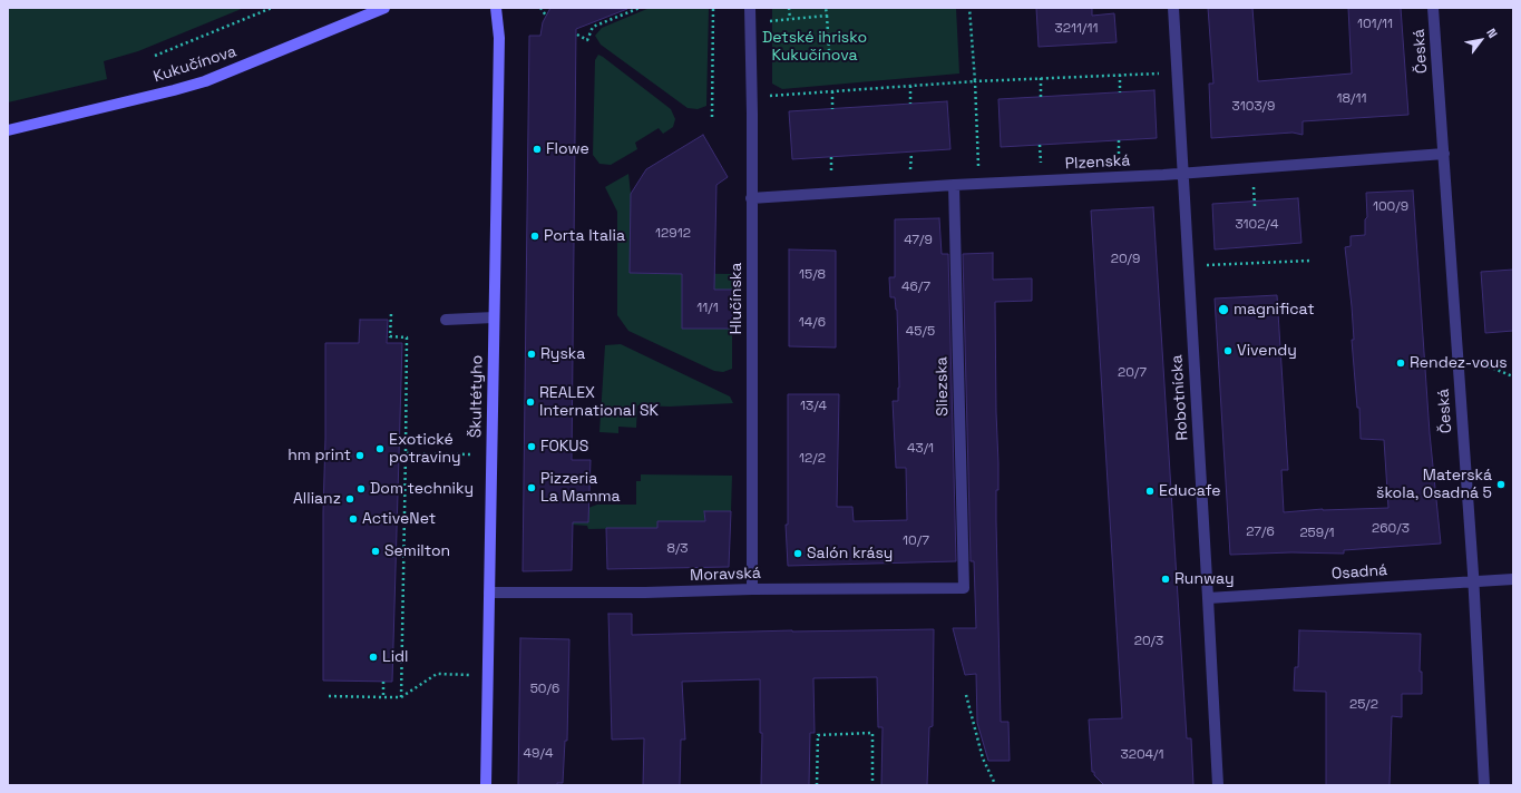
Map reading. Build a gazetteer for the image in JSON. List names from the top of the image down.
{
  "streets": {
    "street": [
      "Česká",
      "Kukučínova",
      "Plzenská",
      "Hlučínska",
      "Sliezska",
      "Škultétyho",
      "Robotnícka",
      "Osadná",
      "Moravská"
    ]
  },
  "crossings": [
    ["Česká", "Plzenská"],
    ["Česká", "Osadná"],
    ["Plzenská", "Hlučínska"],
    ["Plzenská", "Sliezska"],
    ["Plzenská", "Robotnícka"],
    ["Hlučínska", "Moravská"],
    ["Sliezska", "Moravská"],
    ["Škultétyho", "Moravská"],
    ["Robotnícka", "Osadná"]
  ],
  "parks": ["Detské ihrisko Kukučínova"],
  "places": [
    "Flowe",
    "Porta Italia",
    "magnificat",
    "Vivendy",
    "Ryska",
    "Rendez-vous",
    "REALEX International SK",
    "FOKUS",
    "Exotické potraviny",
    "hm print",
    "Materská škola, Osadná 5",
    "Pizzeria La Mamma",
    "Dom techniky",
    "Educafe",
    "Allianz",
    "ActiveNet",
    "Semilton",
    "Salón krásy",
    "Runway",
    "Lidl"
  ],
  "house_numbers": [
    "101/11",
    "3211/11",
    "18/11",
    "3103/9",
    "100/9",
    "3102/4",
    "12912",
    "47/9",
    "20/9",
    "15/8",
    "46/7",
    "11/1",
    "14/6",
    "45/5",
    "20/7",
    "13/4",
    "43/1",
    "12/2",
    "260/3",
    "27/6",
    "259/1",
    "10/7",
    "8/3",
    "20/3",
    "50/6",
    "25/2",
    "49/4",
    "3204/1"
  ],
  "north": "top right"
}
